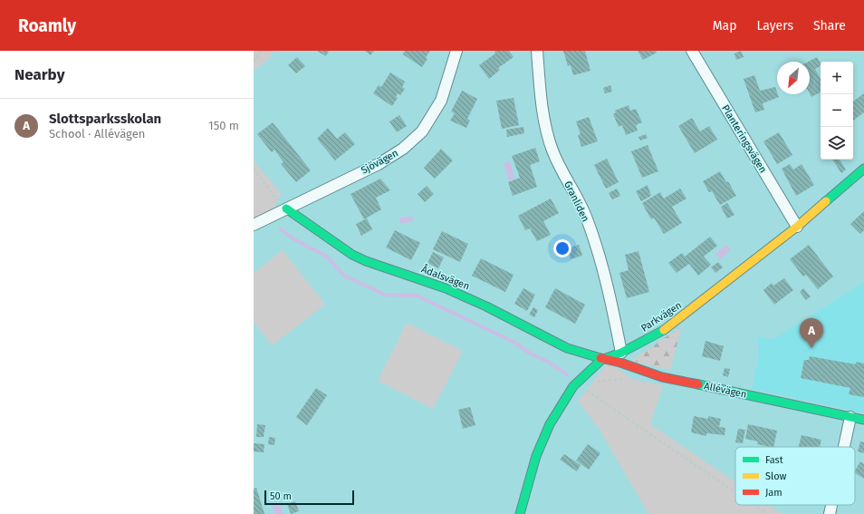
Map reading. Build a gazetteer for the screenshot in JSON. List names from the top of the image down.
{
  "streets": {
    "street": [
      "Planteringsvägen",
      "Sjövägen",
      "Granliden",
      "Ådalsvägen",
      "Parkvägen",
      "Allévägen"
    ]
  },
  "crossings": [
    ["Planteringsvägen", "Parkvägen"],
    ["Sjövägen", "Ådalsvägen"],
    ["Granliden", "Parkvägen"],
    ["Ådalsvägen", "Parkvägen"],
    ["Ådalsvägen", "Allévägen"],
    ["Parkvägen", "Allévägen"]
  ],
  "legend": ["Fast", "Slow", "Jam"],
  "scale_bar": "50 m",
  "north": "bottom left",
  "page": {
    "header": "Roamly",
    "nav": ["Map", "Layers", "Share"],
    "heading": "Nearby",
    "map_buttons": ["+", "−"],
    "list": [
      {
        "mark": "A",
        "name": "Slottsparksskolan",
        "note": "School · Allévägen",
        "value": "150 m"
      }
    ],
    "pins": "A",
    "scale": "50 m"
  }
}
